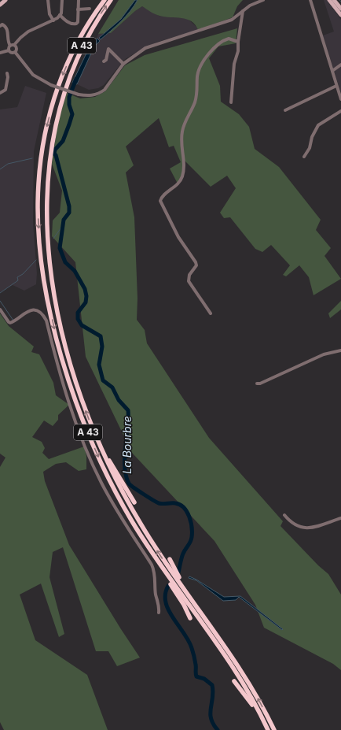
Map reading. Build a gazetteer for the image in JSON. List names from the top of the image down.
{
  "streets": {
    "highway": ["A 43"]
  },
  "water": ["La Bourbre"]
}
